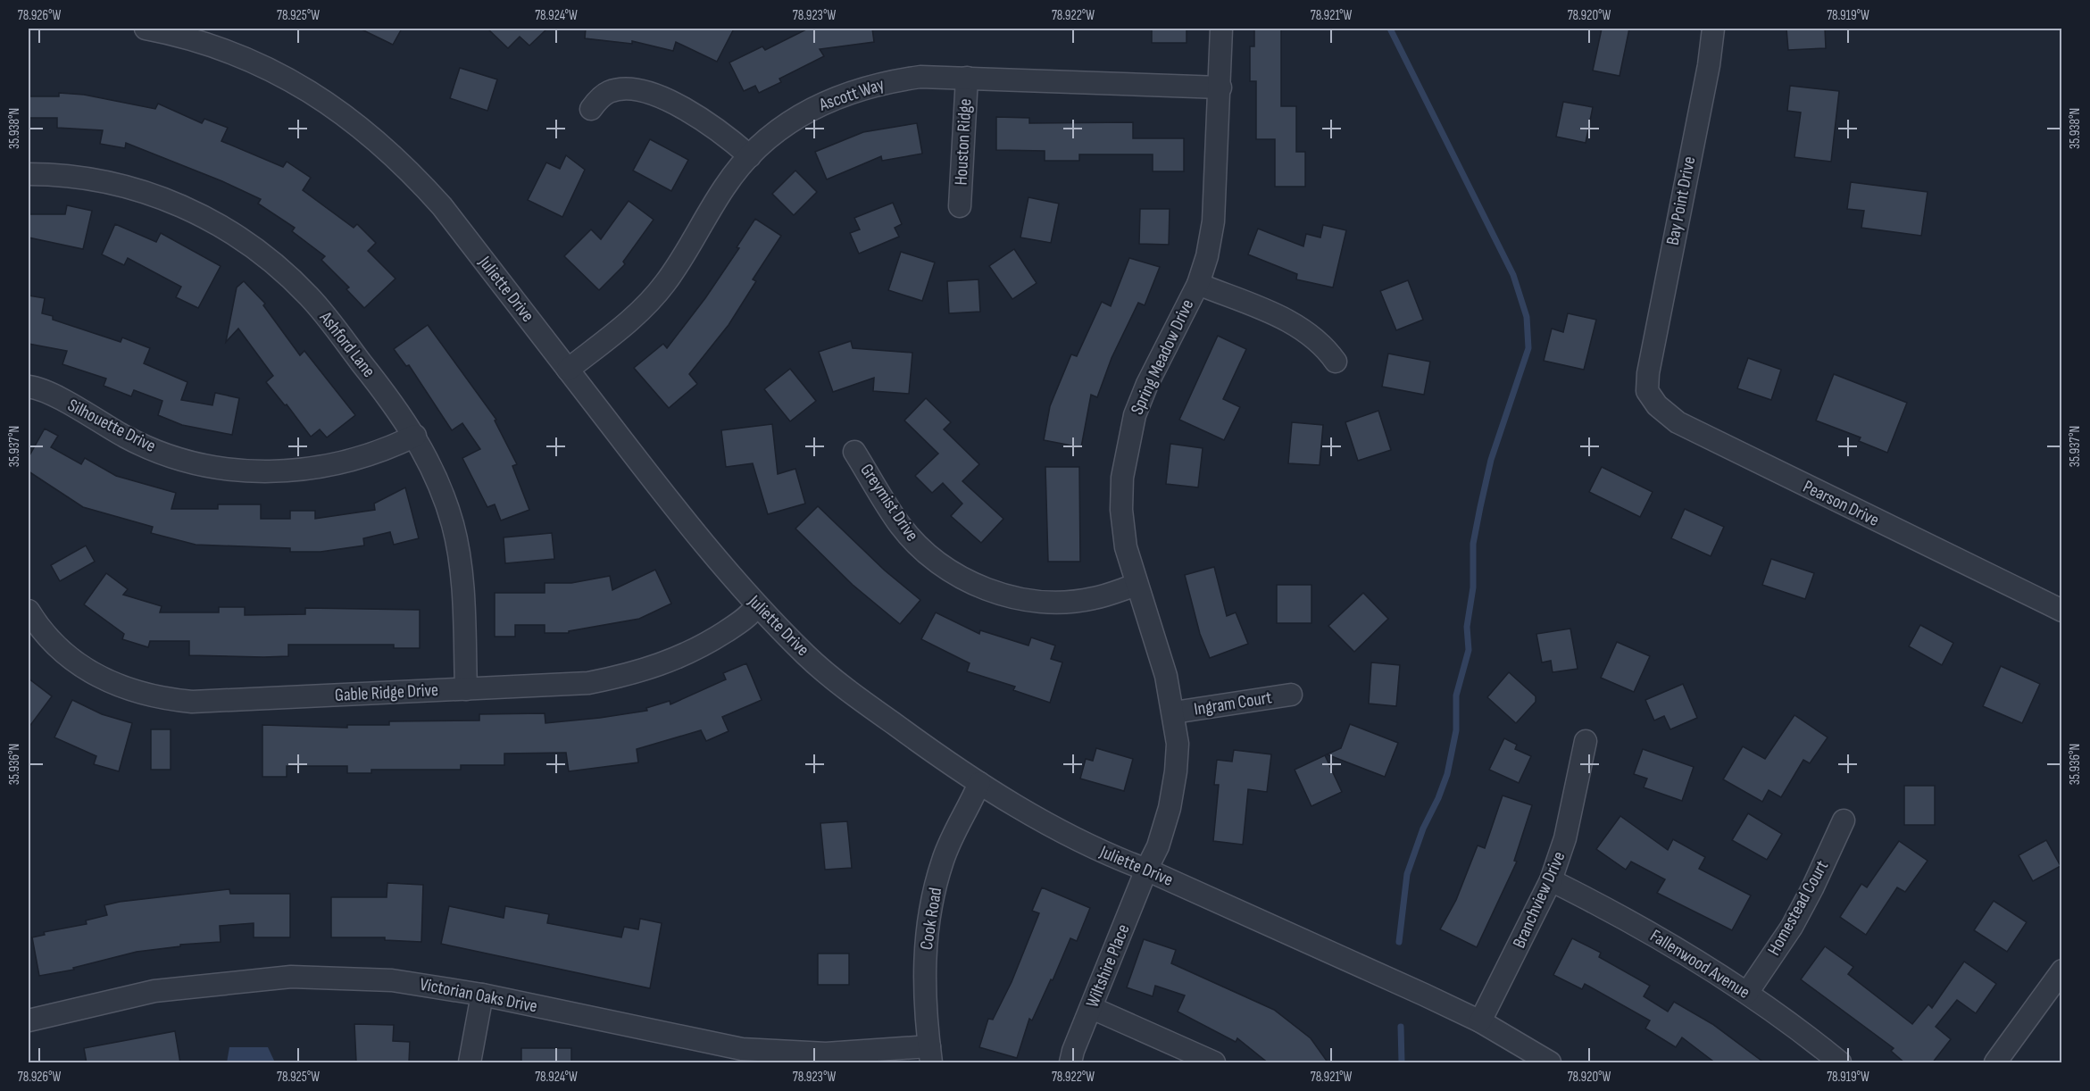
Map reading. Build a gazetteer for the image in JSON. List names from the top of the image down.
{
  "streets": {
    "street": [
      "Ascott Way",
      "Houston Ridge",
      "Bay Point Drive",
      "Juliette Drive",
      "Ashford Lane",
      "Spring Meadow Drive",
      "Silhouette Drive",
      "Greymist Drive",
      "Pearson Drive",
      "Gable Ridge Drive",
      "Ingram Court",
      "Branchview Drive",
      "Homestead Court",
      "Cook Road",
      "Fallenwood Avenue",
      "Wiltshire Place",
      "Victorian Oaks Drive"
    ]
  },
  "crossings": [
    ["Ascott Way", "Houston Ridge"],
    ["Ascott Way", "Juliette Drive"],
    ["Ascott Way", "Spring Meadow Drive"],
    ["Bay Point Drive", "Pearson Drive"],
    ["Juliette Drive", "Spring Meadow Drive"],
    ["Juliette Drive", "Gable Ridge Drive"],
    ["Juliette Drive", "Branchview Drive"],
    ["Juliette Drive", "Cook Road"],
    ["Juliette Drive", "Wiltshire Place"],
    ["Ashford Lane", "Silhouette Drive"],
    ["Ashford Lane", "Gable Ridge Drive"],
    ["Spring Meadow Drive", "Greymist Drive"],
    ["Spring Meadow Drive", "Ingram Court"],
    ["Spring Meadow Drive", "Wiltshire Place"],
    ["Branchview Drive", "Fallenwood Avenue"],
    ["Homestead Court", "Fallenwood Avenue"],
    ["Cook Road", "Victorian Oaks Drive"]
  ],
  "coordinates": [
    "78.926°W",
    "78.925°W",
    "78.924°W",
    "78.923°W",
    "78.922°W",
    "78.921°W",
    "78.920°W",
    "78.919°W",
    "35.938°N",
    "35.937°N",
    "35.936°N"
  ]
}
